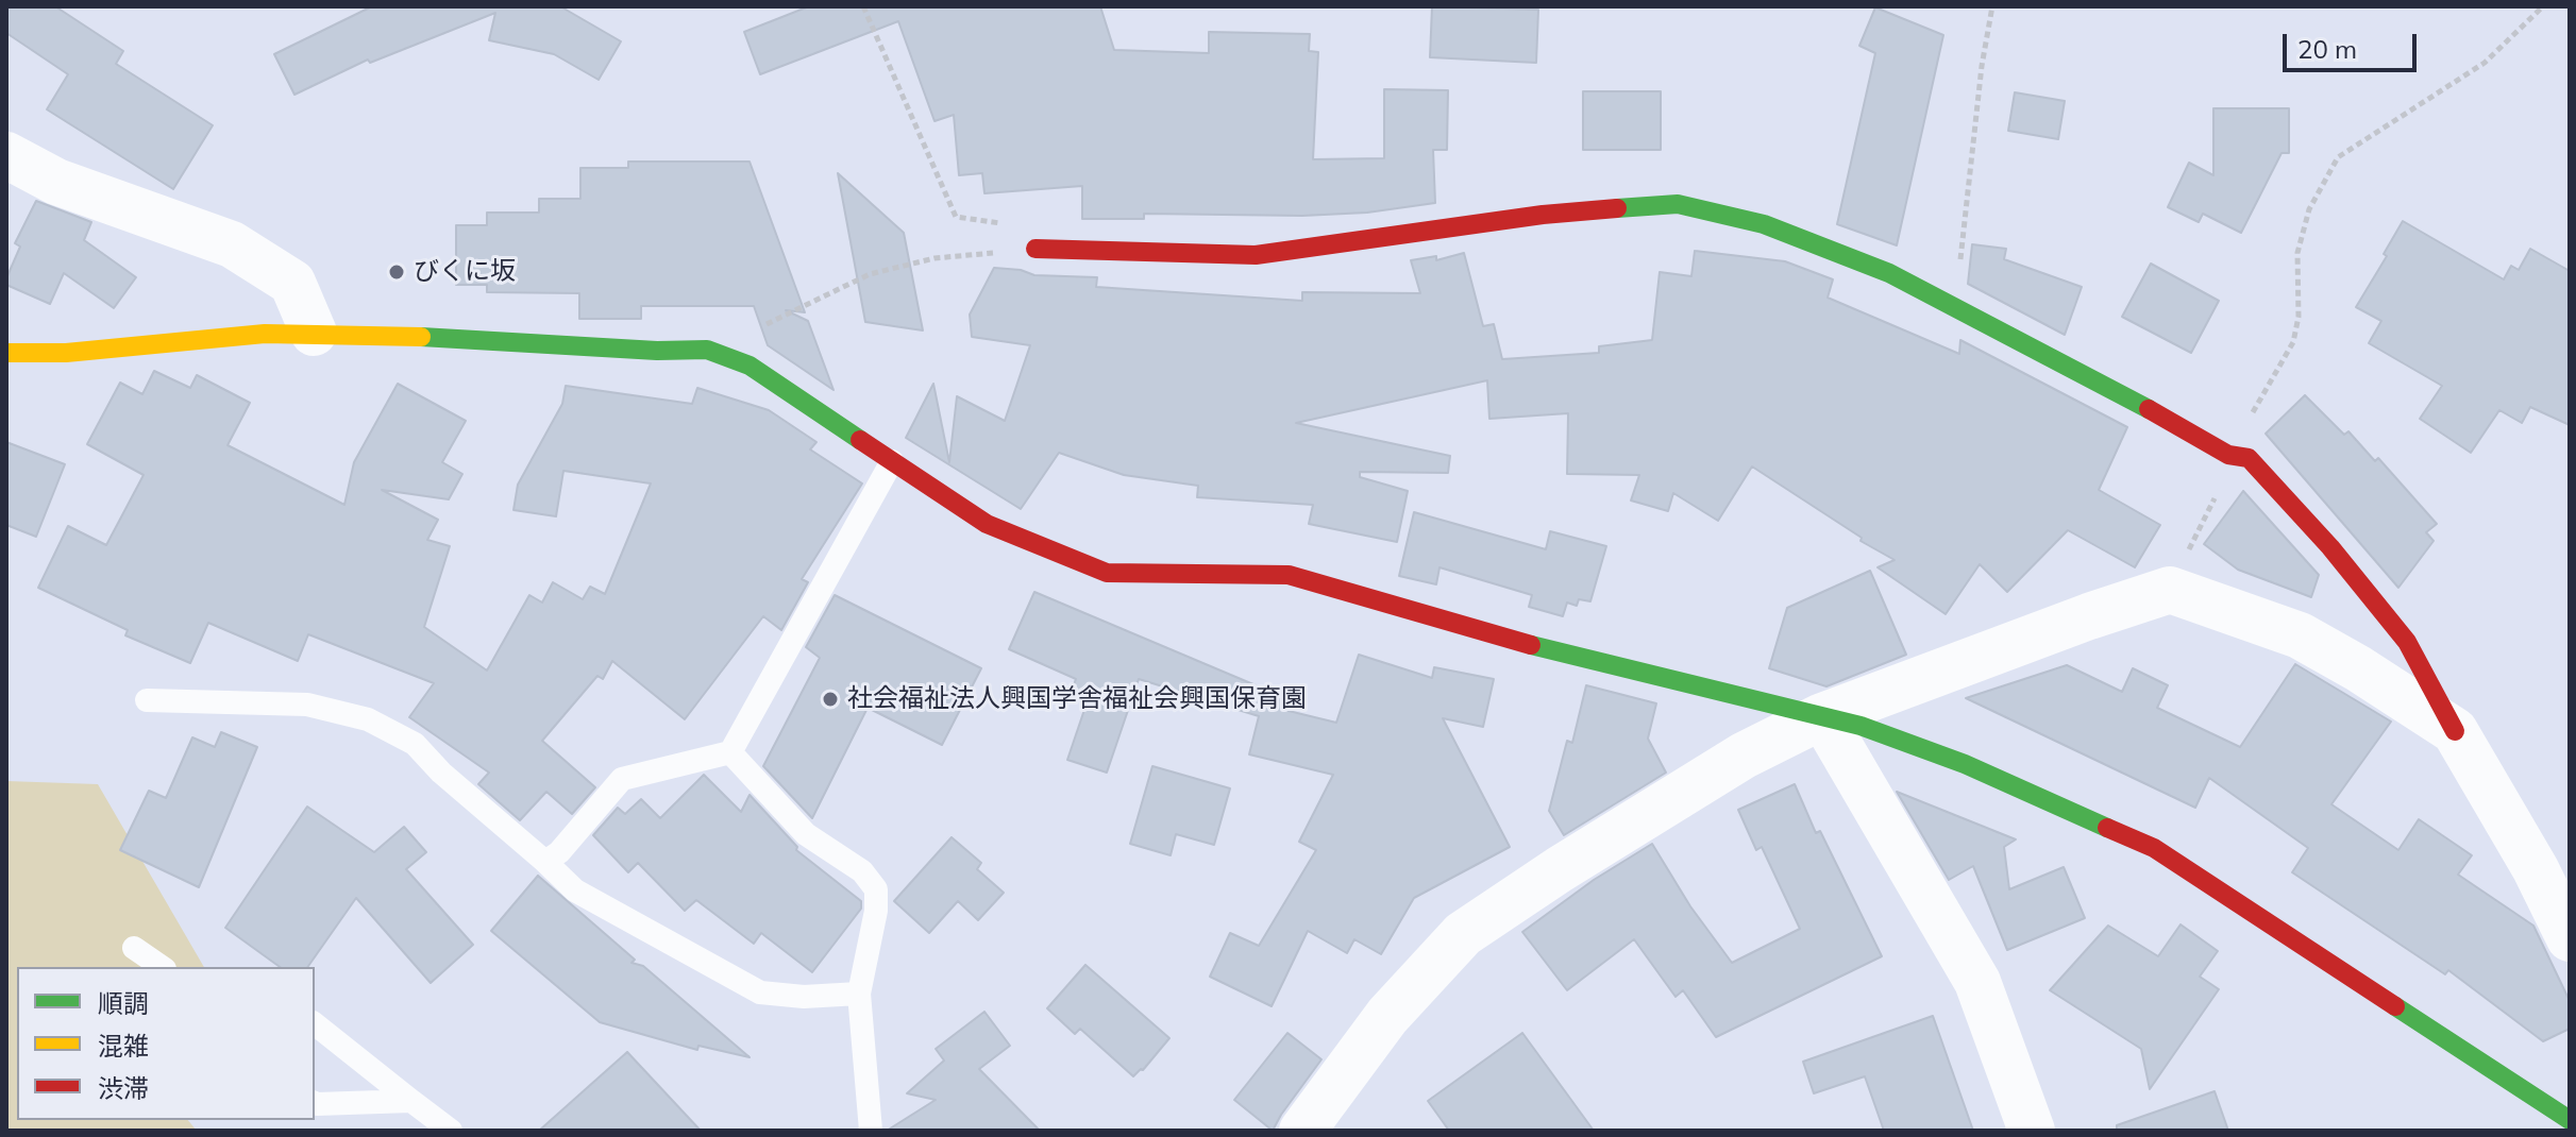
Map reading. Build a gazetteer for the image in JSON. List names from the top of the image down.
{
  "places": ["びくに坂", "社会福祉法人興国学舎福祉会興国保育園"],
  "legend": ["順調", "混雑", "渋滞"],
  "scale_bar": "20 m"
}
